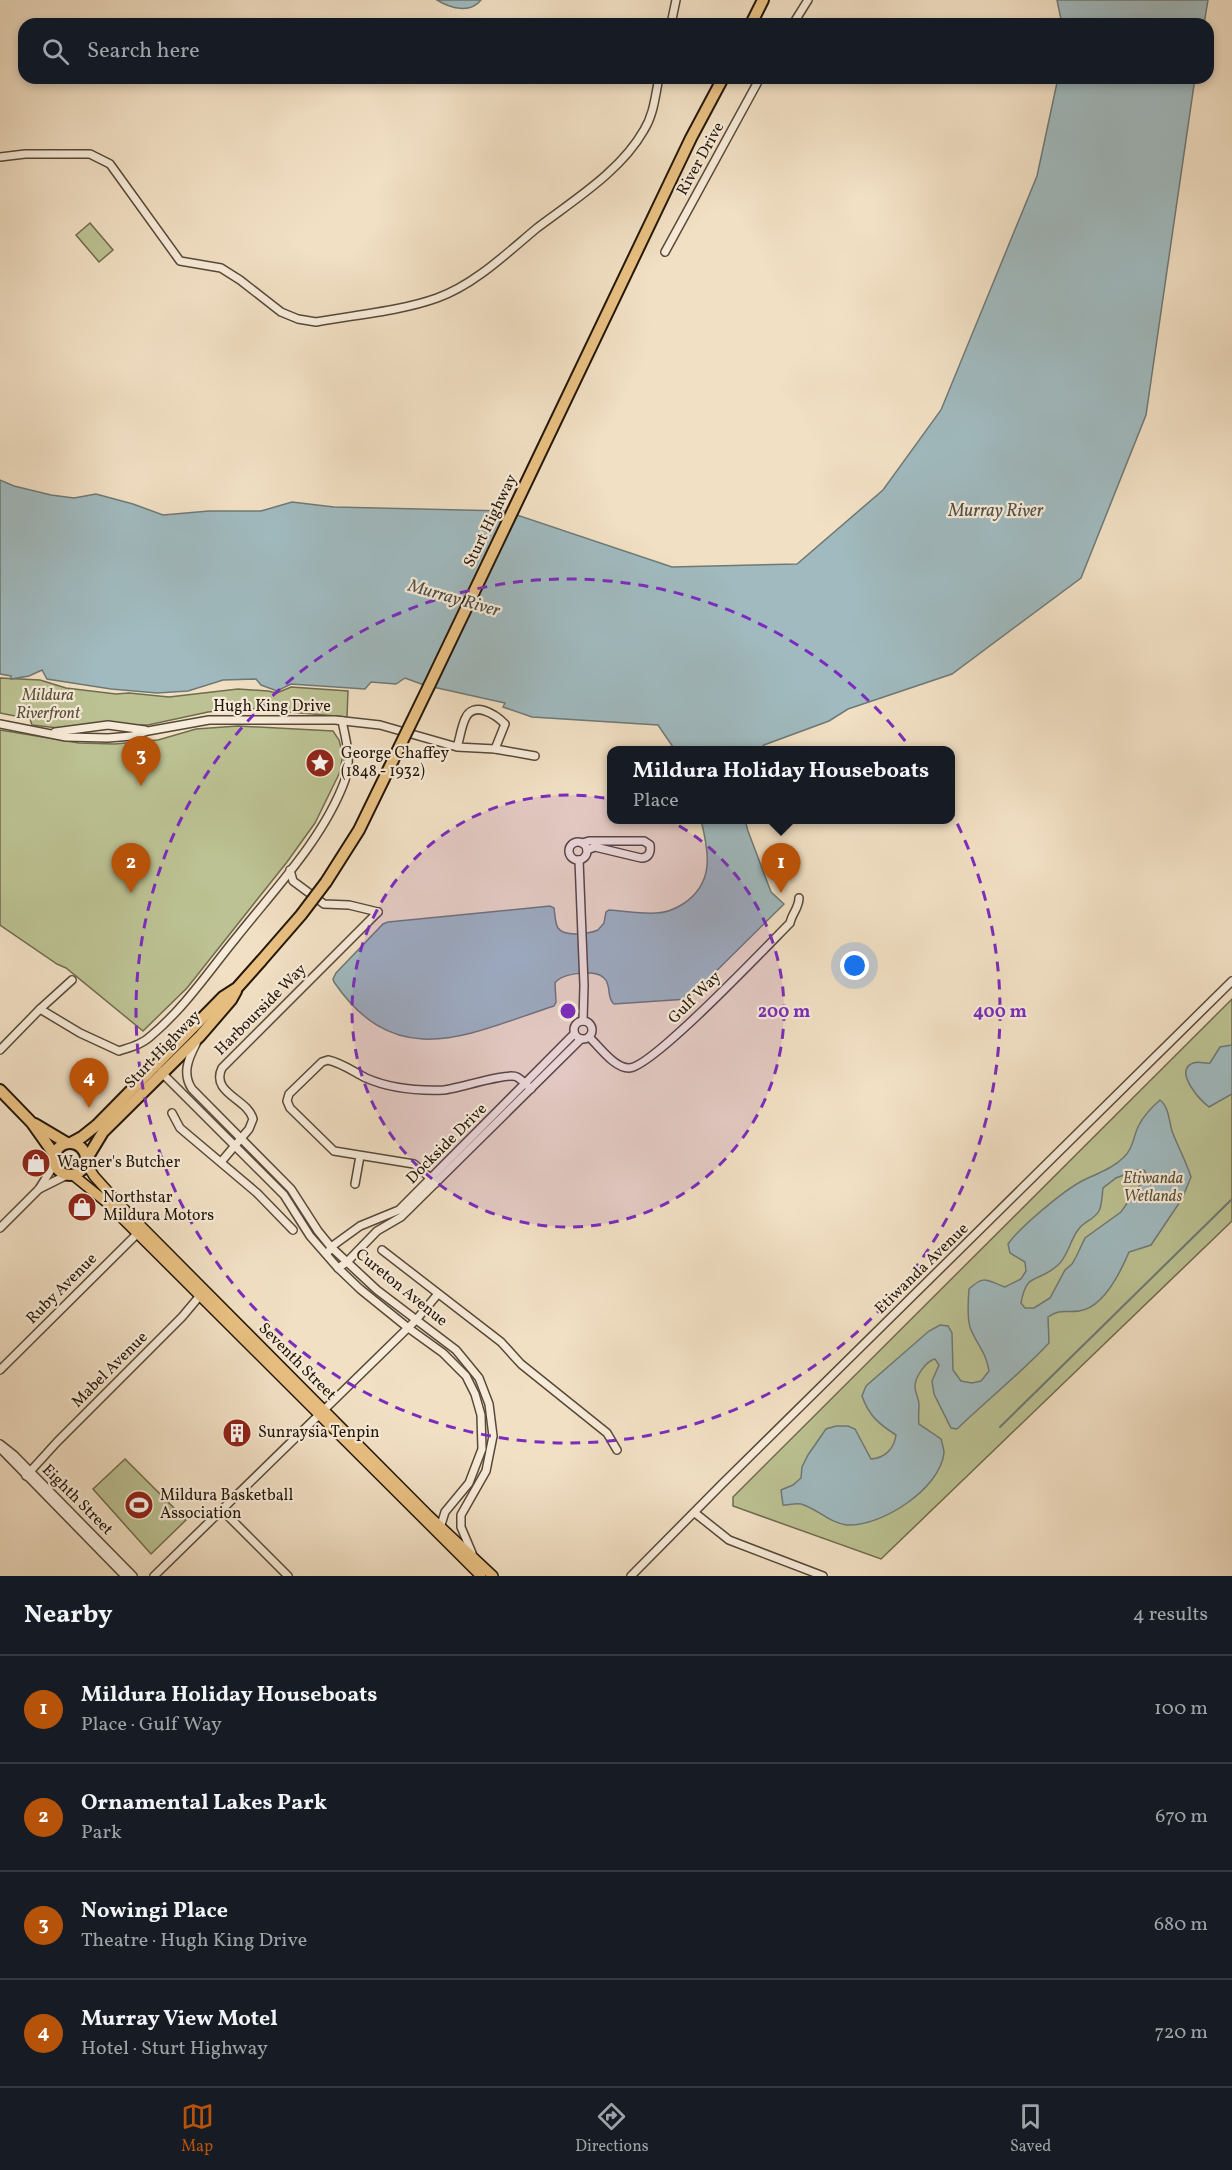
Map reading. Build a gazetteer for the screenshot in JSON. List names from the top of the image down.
{
  "streets": {
    "highway": ["Sturt Highway"],
    "main road": ["Seventh Street"],
    "street": [
      "River Drive",
      "Hugh King Drive",
      "Gulf Way",
      "Harbourside Way",
      "Dockside Drive",
      "Etiwanda Avenue",
      "Cureton Avenue",
      "Ruby Avenue",
      "Mabel Avenue",
      "Eighth Street"
    ]
  },
  "crossings": [
    ["Sturt Highway", "Cureton Avenue"],
    ["Sturt Highway", "Seventh Street"],
    ["Gulf Way", "Dockside Drive"],
    ["Harbourside Way", "Cureton Avenue"],
    ["Dockside Drive", "Cureton Avenue"],
    ["Cureton Avenue", "Seventh Street"],
    ["Ruby Avenue", "Seventh Street"],
    ["Seventh Street", "Mabel Avenue"],
    ["Mabel Avenue", "Eighth Street"]
  ],
  "water": ["Murray River"],
  "parks": ["Mildura Riverfront", "Etiwanda Wetlands"],
  "places": {
    "place": ["George Chaffey (1848 - 1932)"],
    "shop": ["Wagner's Butcher", "Northstar Mildura Motors"],
    "building": ["Sunraysia Tenpin"],
    "sports": ["Mildura Basketball Association"]
  },
  "page": {
    "search": "Search here",
    "pins": [
      "3",
      "1",
      "2",
      "4"
    ],
    "popup": ["Mildura Holiday Houseboats", "Place"],
    "heading": ["Nearby", "4 results"],
    "list": [
      {
        "mark": "1",
        "name": "Mildura Holiday Houseboats",
        "note": "Place · Gulf Way",
        "value": "100 m"
      },
      {
        "mark": "2",
        "name": "Ornamental Lakes Park",
        "note": "Park",
        "value": "670 m"
      },
      {
        "mark": "3",
        "name": "Nowingi Place",
        "note": "Theatre · Hugh King Drive",
        "value": "680 m"
      },
      {
        "mark": "4",
        "name": "Murray View Motel",
        "note": "Hotel · Sturt Highway",
        "value": "720 m"
      }
    ],
    "nav": ["Map", "Directions", "Saved"]
  },
  "rings": ["200 m", "400 m"]
}
